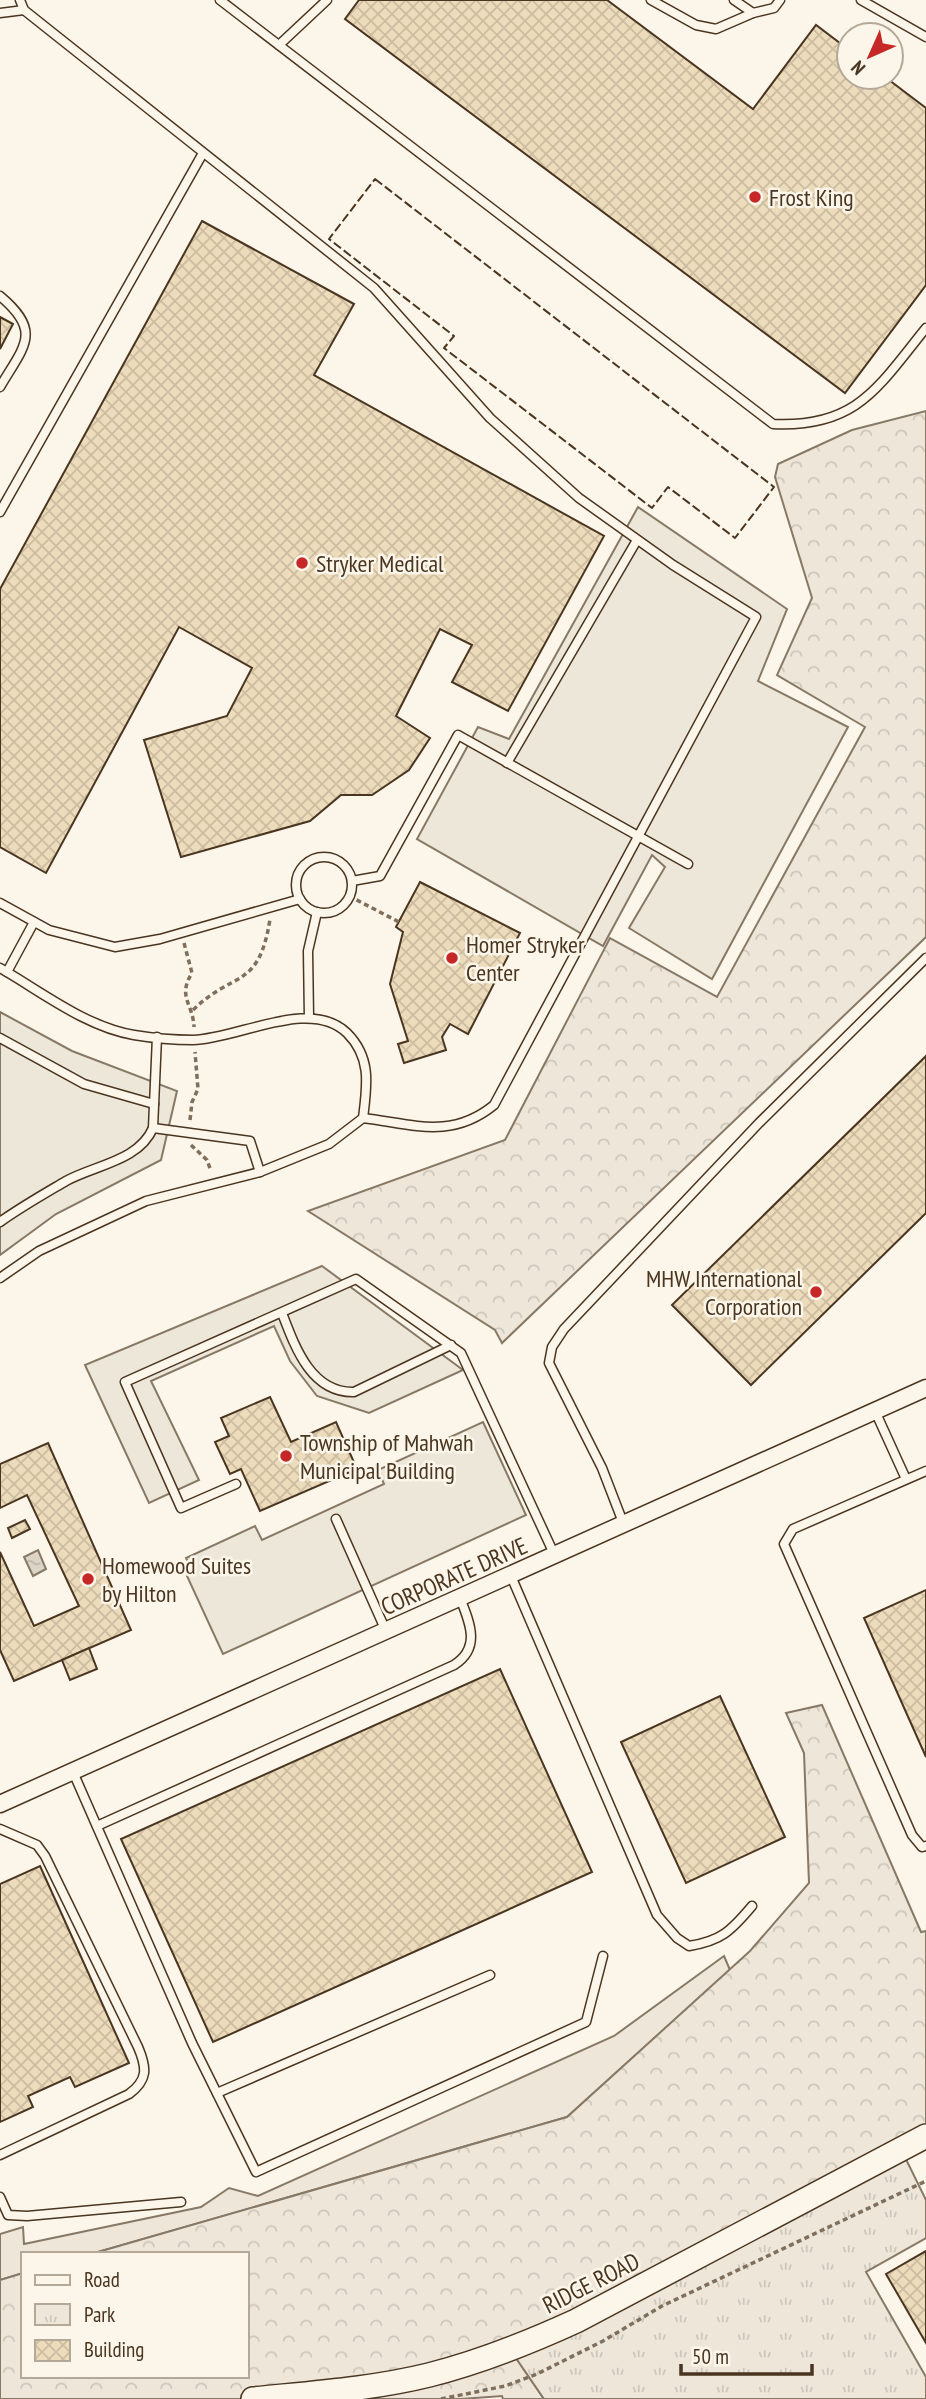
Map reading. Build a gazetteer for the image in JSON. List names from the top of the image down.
{
  "streets": {
    "street": ["CORPORATE DRIVE", "RIDGE ROAD"]
  },
  "places": [
    "Frost King",
    "Stryker Medical",
    "Homer Stryker Center",
    "MHW International Corporation",
    "Township of Mahwah Municipal Building",
    "Homewood Suites by Hilton"
  ],
  "legend": ["Road", "Park", "Building"],
  "scale_bar": "50 m",
  "north": "bottom left"
}
